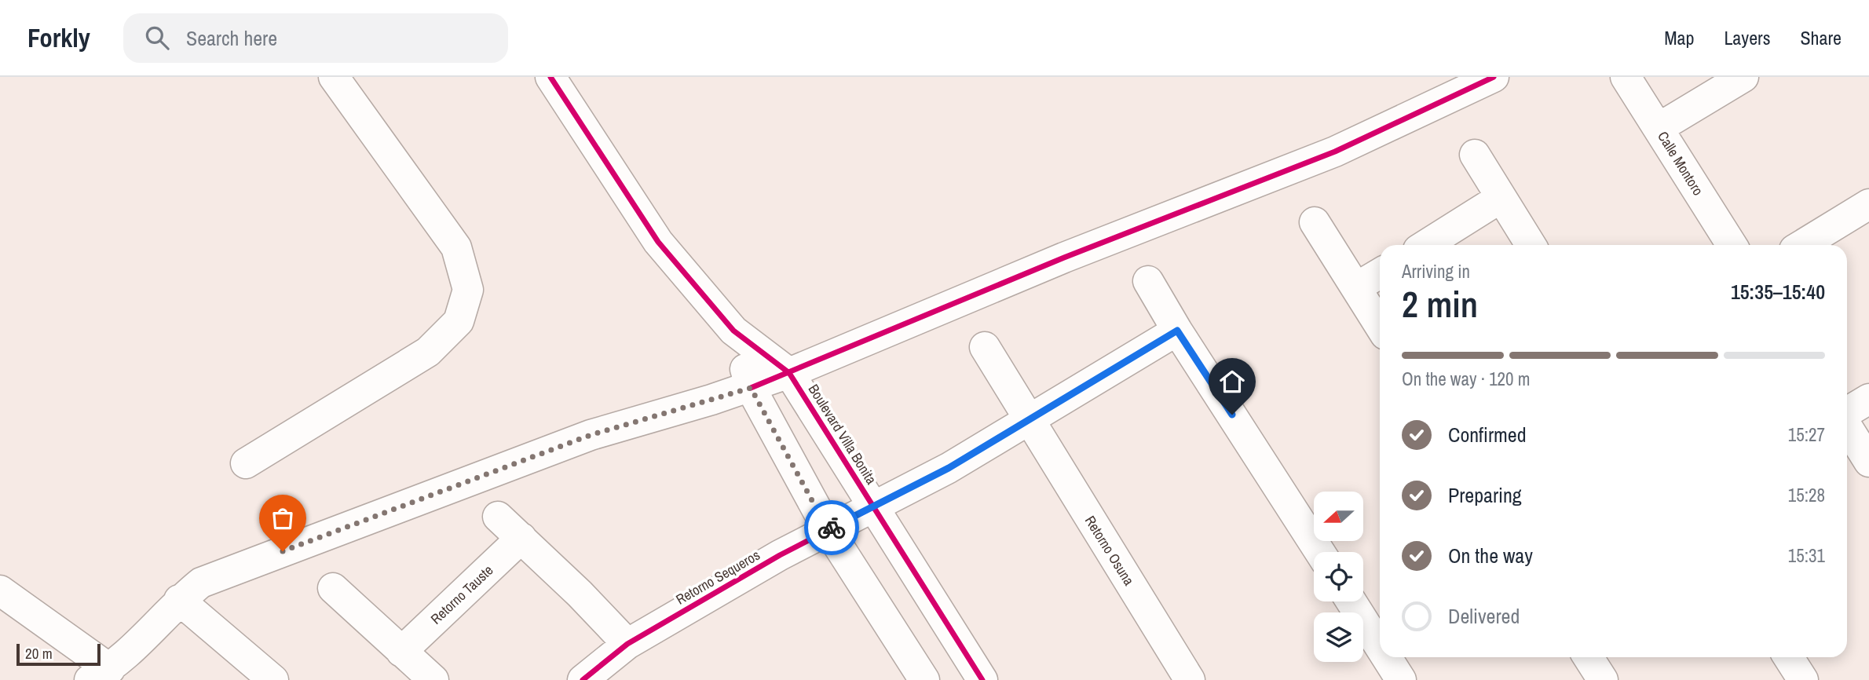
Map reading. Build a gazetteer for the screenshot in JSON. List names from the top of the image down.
{
  "streets": {
    "street": [
      "Calle Montoro",
      "Boulevard Villa Bonita",
      "Retorno Osuna",
      "Retorno Sequeros",
      "Retorno Tauste"
    ]
  },
  "crossings": [
    ["Boulevard Villa Bonita", "Retorno Sequeros"]
  ],
  "scale_bar": "20 m",
  "north": "left",
  "page": {
    "header": "Forkly",
    "search": "Search here",
    "nav": ["Map", "Layers", "Share"],
    "heading": ["2 min", "Arriving in", "15:35–15:40"],
    "bar": "On the way · 120 m",
    "list": [
      ["Confirmed", "15:27"],
      ["Preparing", "15:28"],
      ["On the way", "15:31"],
      "Delivered"
    ],
    "scale": "20 m"
  }
}
